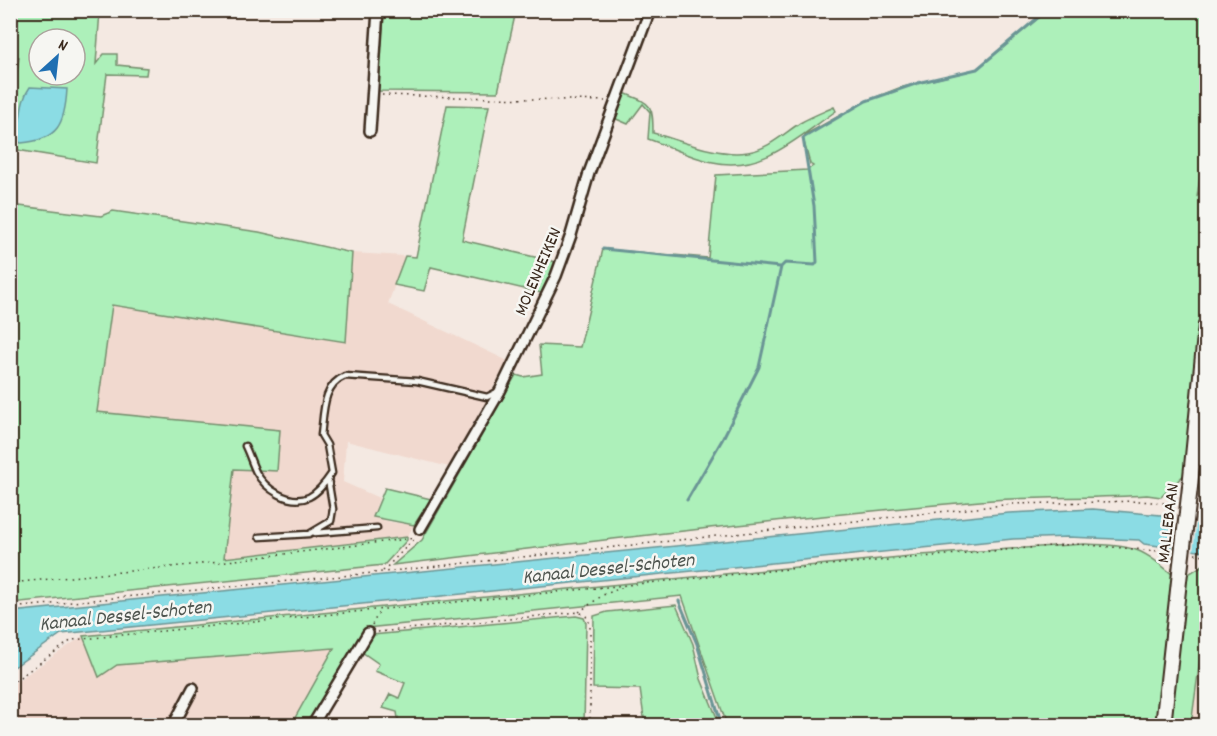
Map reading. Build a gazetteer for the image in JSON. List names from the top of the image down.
{
  "streets": {
    "main road": ["MALLEBAAN"],
    "street": ["MOLENHEIKEN"]
  },
  "water": ["Kanaal Dessel-Schoten"],
  "north": "top right"
}
